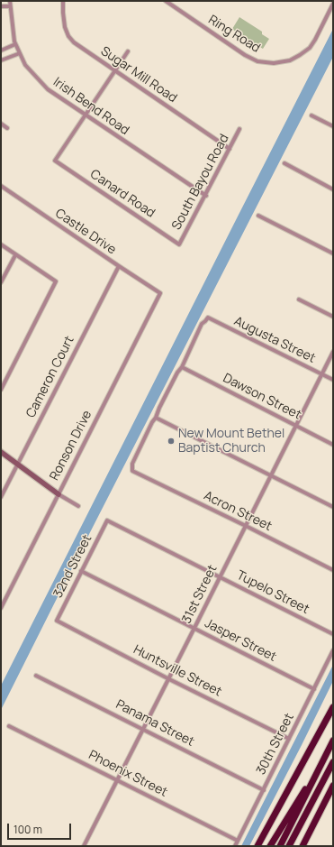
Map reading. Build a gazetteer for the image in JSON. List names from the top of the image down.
{
  "streets": {
    "street": [
      "Ring Road",
      "Sugar Mill Road",
      "Irish Bend Road",
      "South Bayou Road",
      "Canard Road",
      "Castle Drive",
      "Augusta Street",
      "Cameron Court",
      "Dawson Street",
      "Ronson Drive",
      "Acron Street",
      "32nd Street",
      "Tupelo Street",
      "31st Street",
      "Jasper Street",
      "Huntsville Street",
      "Panama Street",
      "30th Street",
      "Phoenix Street"
    ]
  },
  "crossings": [
    ["Sugar Mill Road", "South Bayou Road"],
    ["Irish Bend Road", "South Bayou Road"],
    ["Irish Bend Road", "Canard Road"],
    ["South Bayou Road", "Canard Road"],
    ["Castle Drive", "Cameron Court"],
    ["Castle Drive", "Ronson Drive"],
    ["Augusta Street", "Dawson Street"],
    ["Augusta Street", "31st Street"],
    ["Dawson Street", "31st Street"],
    ["Acron Street", "31st Street"],
    ["32nd Street", "Tupelo Street"],
    ["32nd Street", "Jasper Street"],
    ["32nd Street", "Huntsville Street"],
    ["Tupelo Street", "31st Street"],
    ["31st Street", "Jasper Street"],
    ["31st Street", "Huntsville Street"],
    ["31st Street", "Panama Street"],
    ["31st Street", "Phoenix Street"],
    ["Jasper Street", "30th Street"],
    ["Huntsville Street", "30th Street"],
    ["Panama Street", "30th Street"],
    ["30th Street", "Phoenix Street"]
  ],
  "places": ["New Mount Bethel Baptist Church"],
  "scale_bar": "100 m"
}
